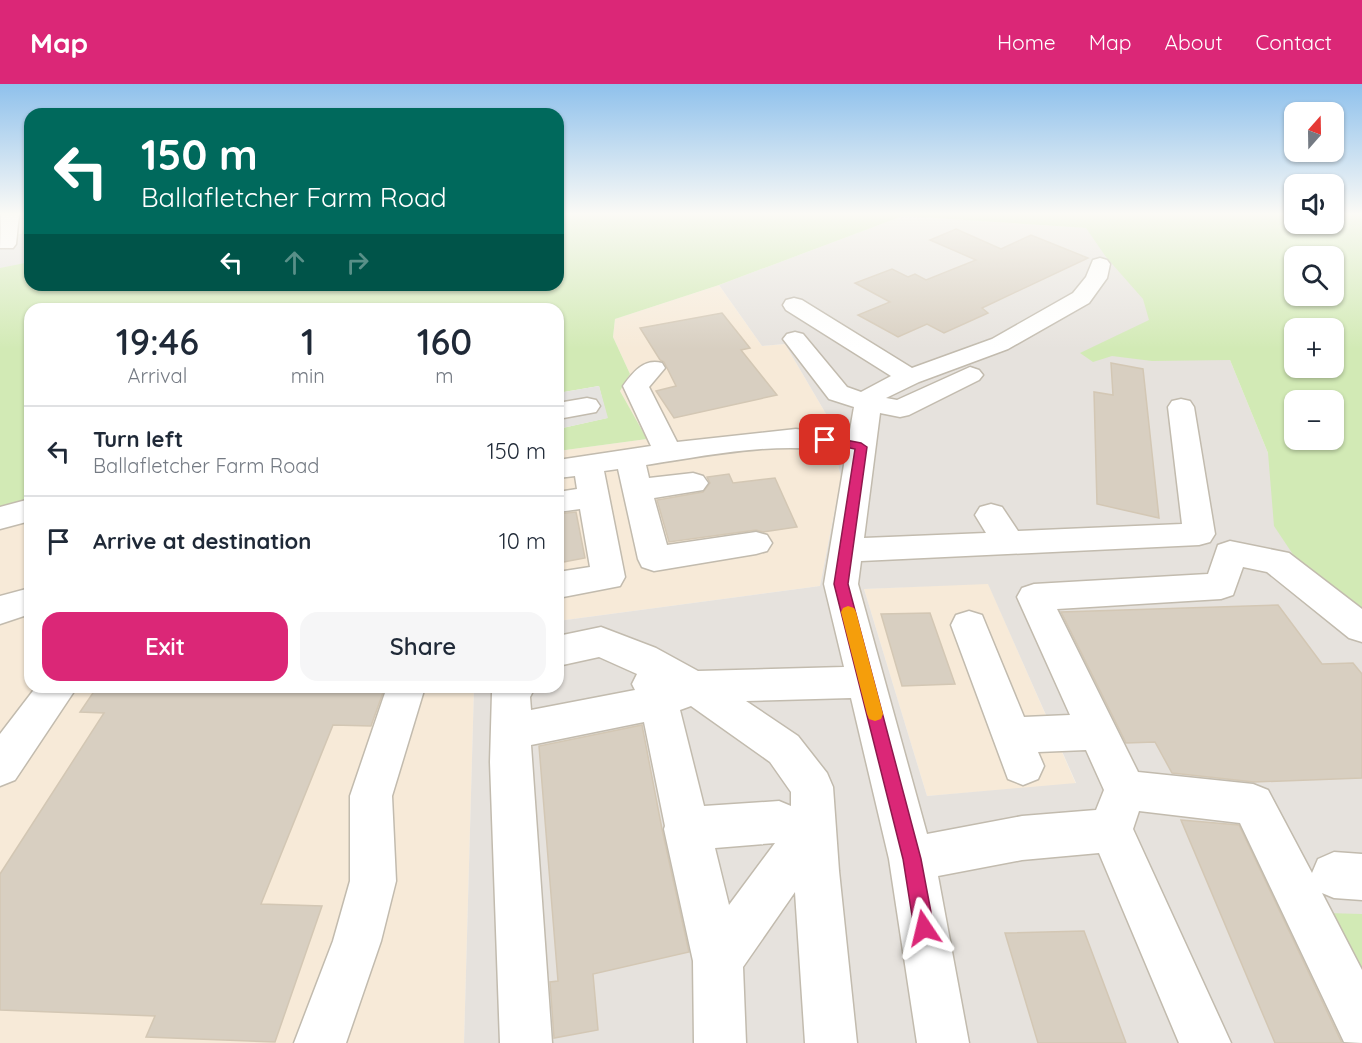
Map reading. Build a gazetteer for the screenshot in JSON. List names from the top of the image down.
{
  "north": "top",
  "page": {
    "header": "Map",
    "nav": [
      "Home",
      "Map",
      "About",
      "Contact"
    ],
    "map_buttons": ["+", "−"],
    "turn": ["150 m", "Ballafletcher Farm Road"],
    "eta": [
      "19:46",
      "Arrival",
      "1",
      "min",
      "160",
      "m"
    ],
    "list": [
      {
        "name": "Turn left",
        "note": "Ballafletcher Farm Road",
        "value": "150 m"
      },
      {
        "name": "Arrive at destination",
        "value": "10 m"
      }
    ],
    "buttons": ["Exit", "Share"]
  }
}
